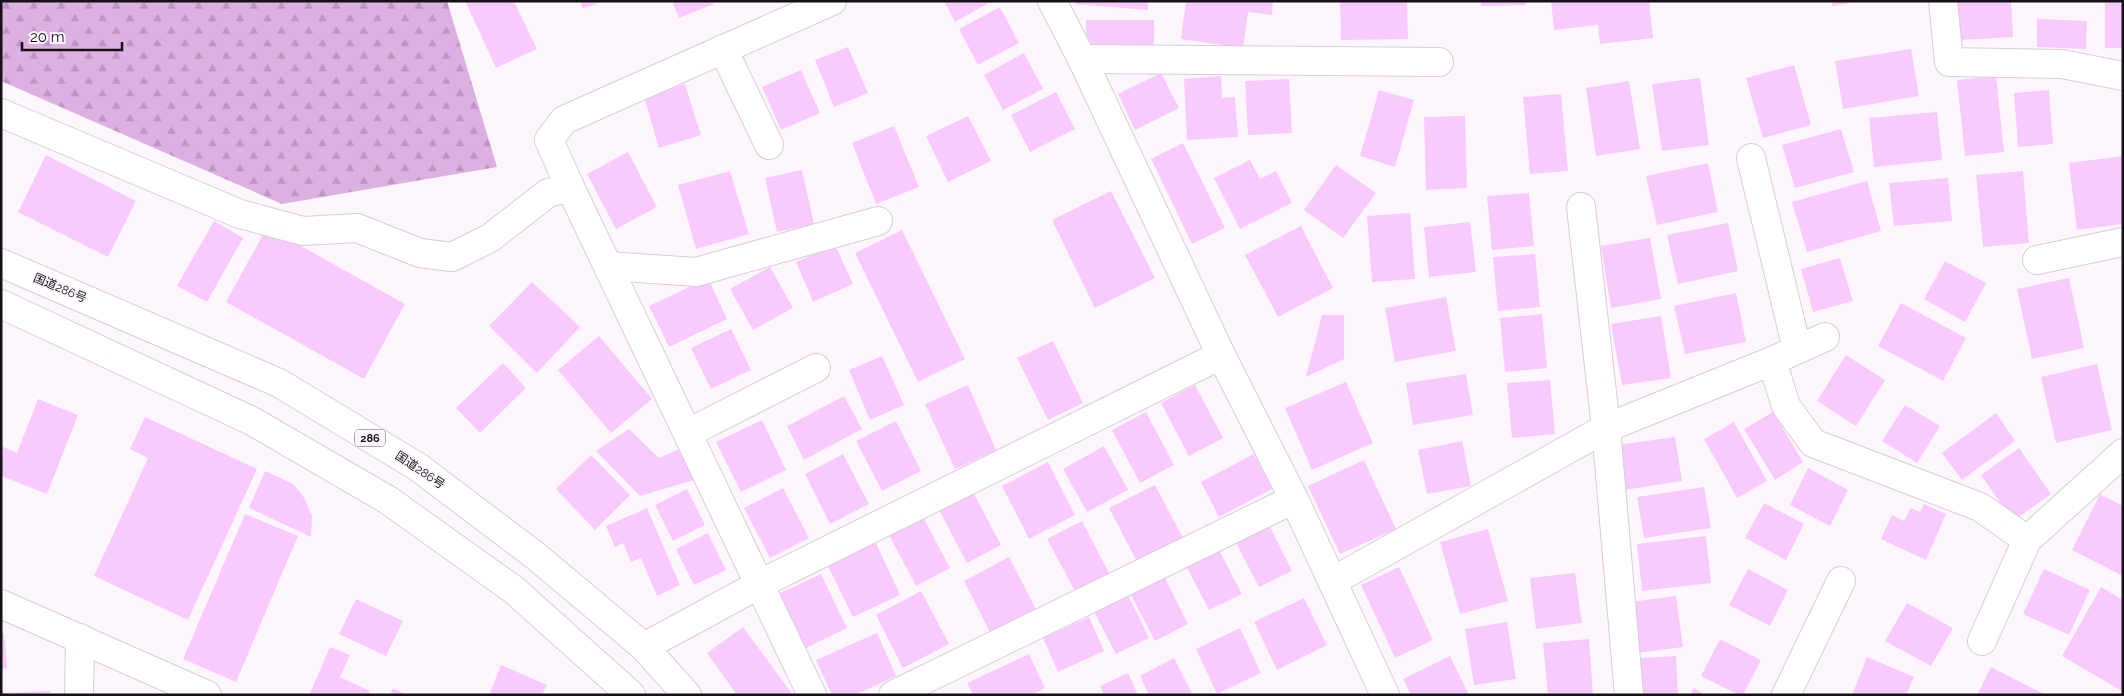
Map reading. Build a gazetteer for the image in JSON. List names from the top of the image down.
{
  "streets": {
    "main road": ["国道286号", "286"]
  },
  "scale_bar": "20 m"
}
